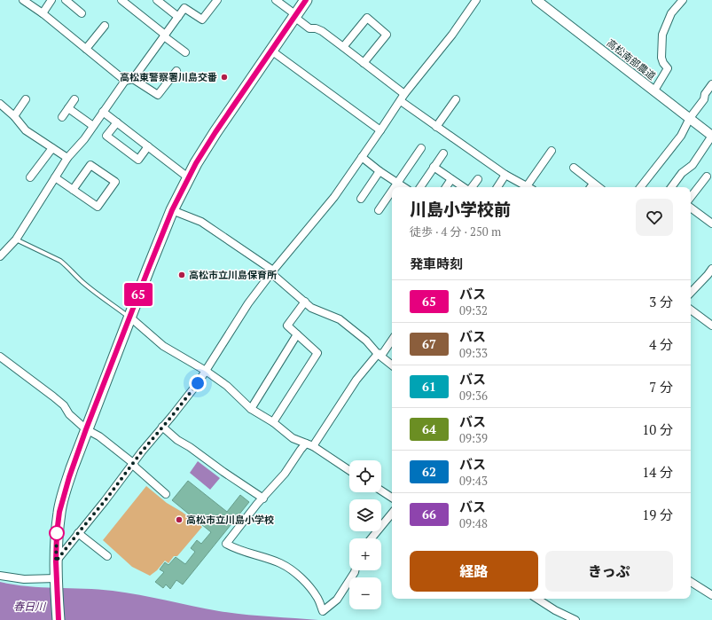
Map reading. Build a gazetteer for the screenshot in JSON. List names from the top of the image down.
{
  "streets": {
    "street": ["高松南部農道"]
  },
  "water": ["春日川"],
  "places": ["高松東警察署川島交番", "高松市立川島保育所", "高松市立川島小学校"],
  "lines": ["bus line 65"],
  "page": {
    "on_map": "65",
    "heading": [
      ["川島小学校前", "徒歩 · 4 分 · 250 m"],
      "発車時刻"
    ],
    "list": [
      {
        "mark": "65",
        "name": "バス",
        "note": "09:32",
        "value": "3 分"
      },
      {
        "mark": "67",
        "name": "バス",
        "note": "09:33",
        "value": "4 分"
      },
      {
        "mark": "61",
        "name": "バス",
        "note": "09:36",
        "value": "7 分"
      },
      {
        "mark": "64",
        "name": "バス",
        "note": "09:39",
        "value": "10 分"
      },
      {
        "mark": "62",
        "name": "バス",
        "note": "09:43",
        "value": "14 分"
      },
      {
        "mark": "66",
        "name": "バス",
        "note": "09:48",
        "value": "19 分"
      }
    ],
    "map_buttons": ["+", "−"],
    "buttons": ["経路", "きっぷ"]
  }
}
